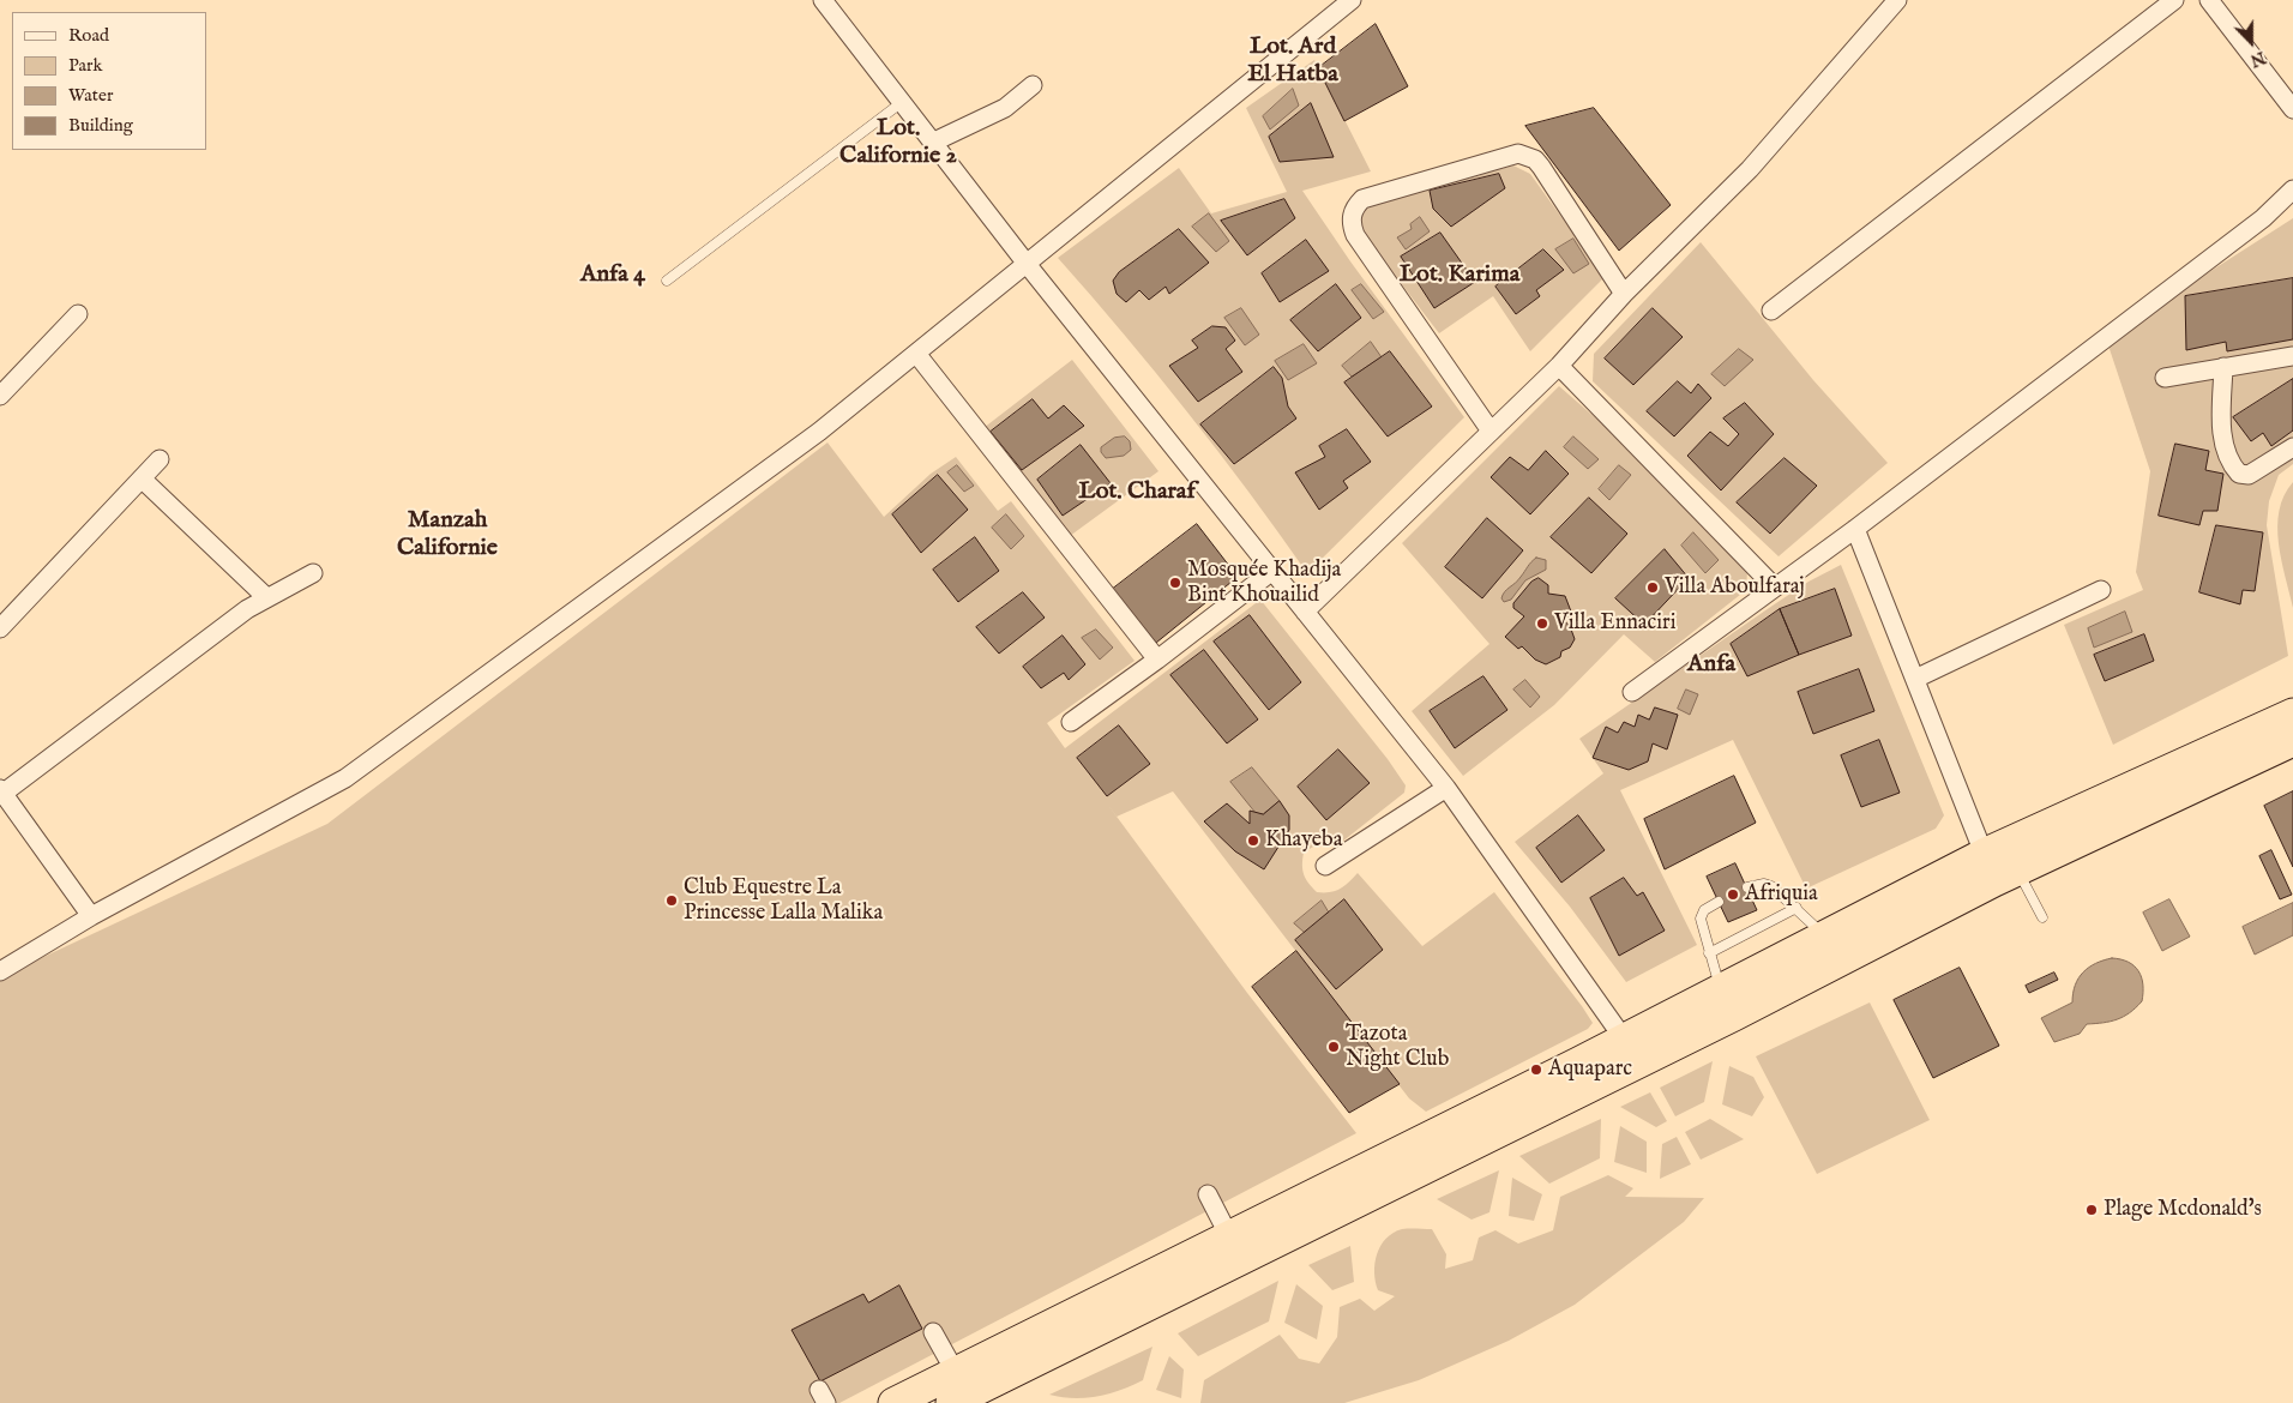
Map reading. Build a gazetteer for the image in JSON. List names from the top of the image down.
{
  "districts": [
    "Lot. Ard El Hatba",
    "Lot. Californie 2",
    "Anfa 4",
    "Lot. Karima",
    "Lot. Charaf",
    "Manzah Californie",
    "Anfa"
  ],
  "places": [
    "Mosquée Khadija Bint Khouailid",
    "Villa Aboulfaraj",
    "Villa Ennaciri",
    "Khayeba",
    "Afriquia",
    "Club Equestre La Princesse Lalla Malika",
    "Tazota Night Club",
    "Aquaparc",
    "Plage Mcdonald's"
  ],
  "legend": [
    "Road",
    "Park",
    "Water",
    "Building"
  ],
  "north": "bottom"
}
